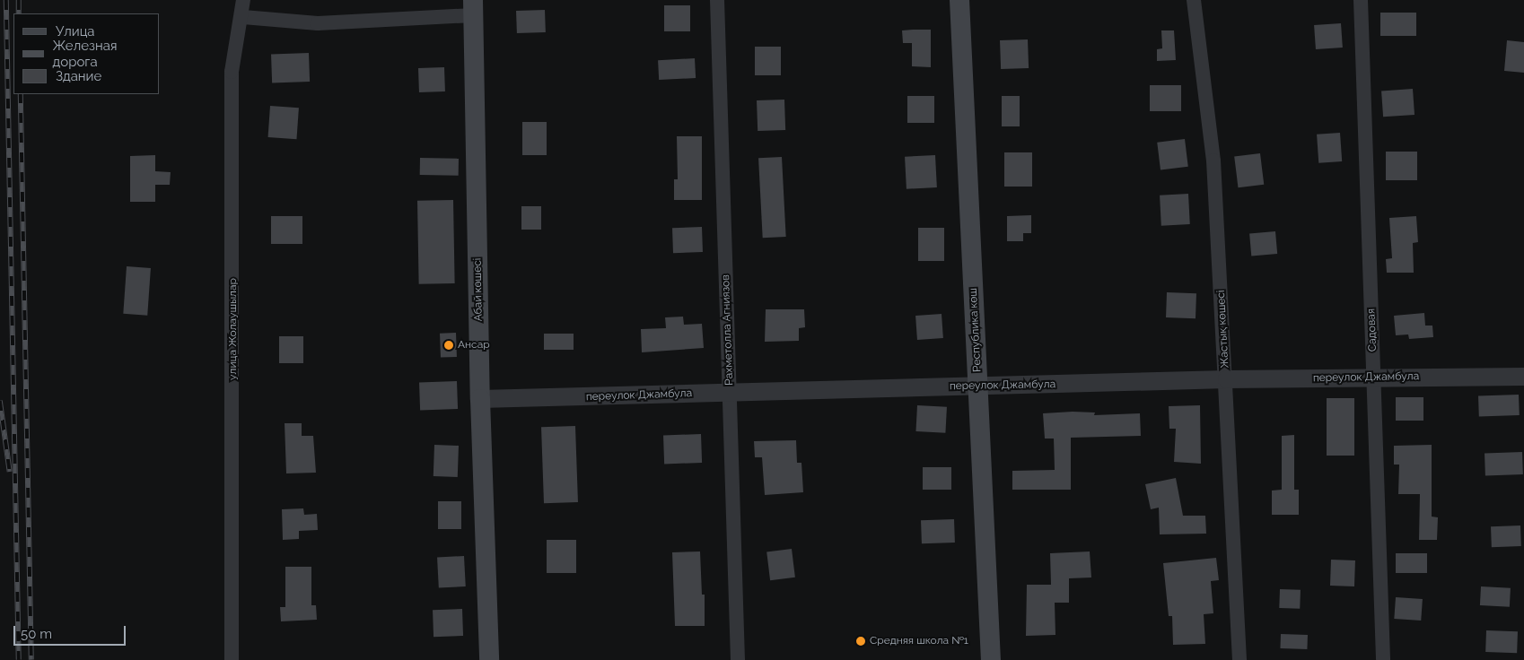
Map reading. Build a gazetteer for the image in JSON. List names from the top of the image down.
{
  "streets": {
    "main road": ["Абай көшесі", "Республика көш"],
    "street": [
      "улица Жолаушылар",
      "Жастық көшесі",
      "Рахметолла Агниязов",
      "Садовая",
      "переулок Джамбула"
    ]
  },
  "crossings": [
    ["Абай көшесі", "переулок Джамбула"],
    ["Жастық көшесі", "переулок Джамбула"],
    ["Рахметолла Агниязов", "переулок Джамбула"],
    ["Республика көш", "переулок Джамбула"],
    ["Садовая", "переулок Джамбула"]
  ],
  "places": ["Ансар", "Средняя школа №1"],
  "legend": ["Улица", "Железная дорога", "Здание"],
  "scale_bar": "50 m"
}
